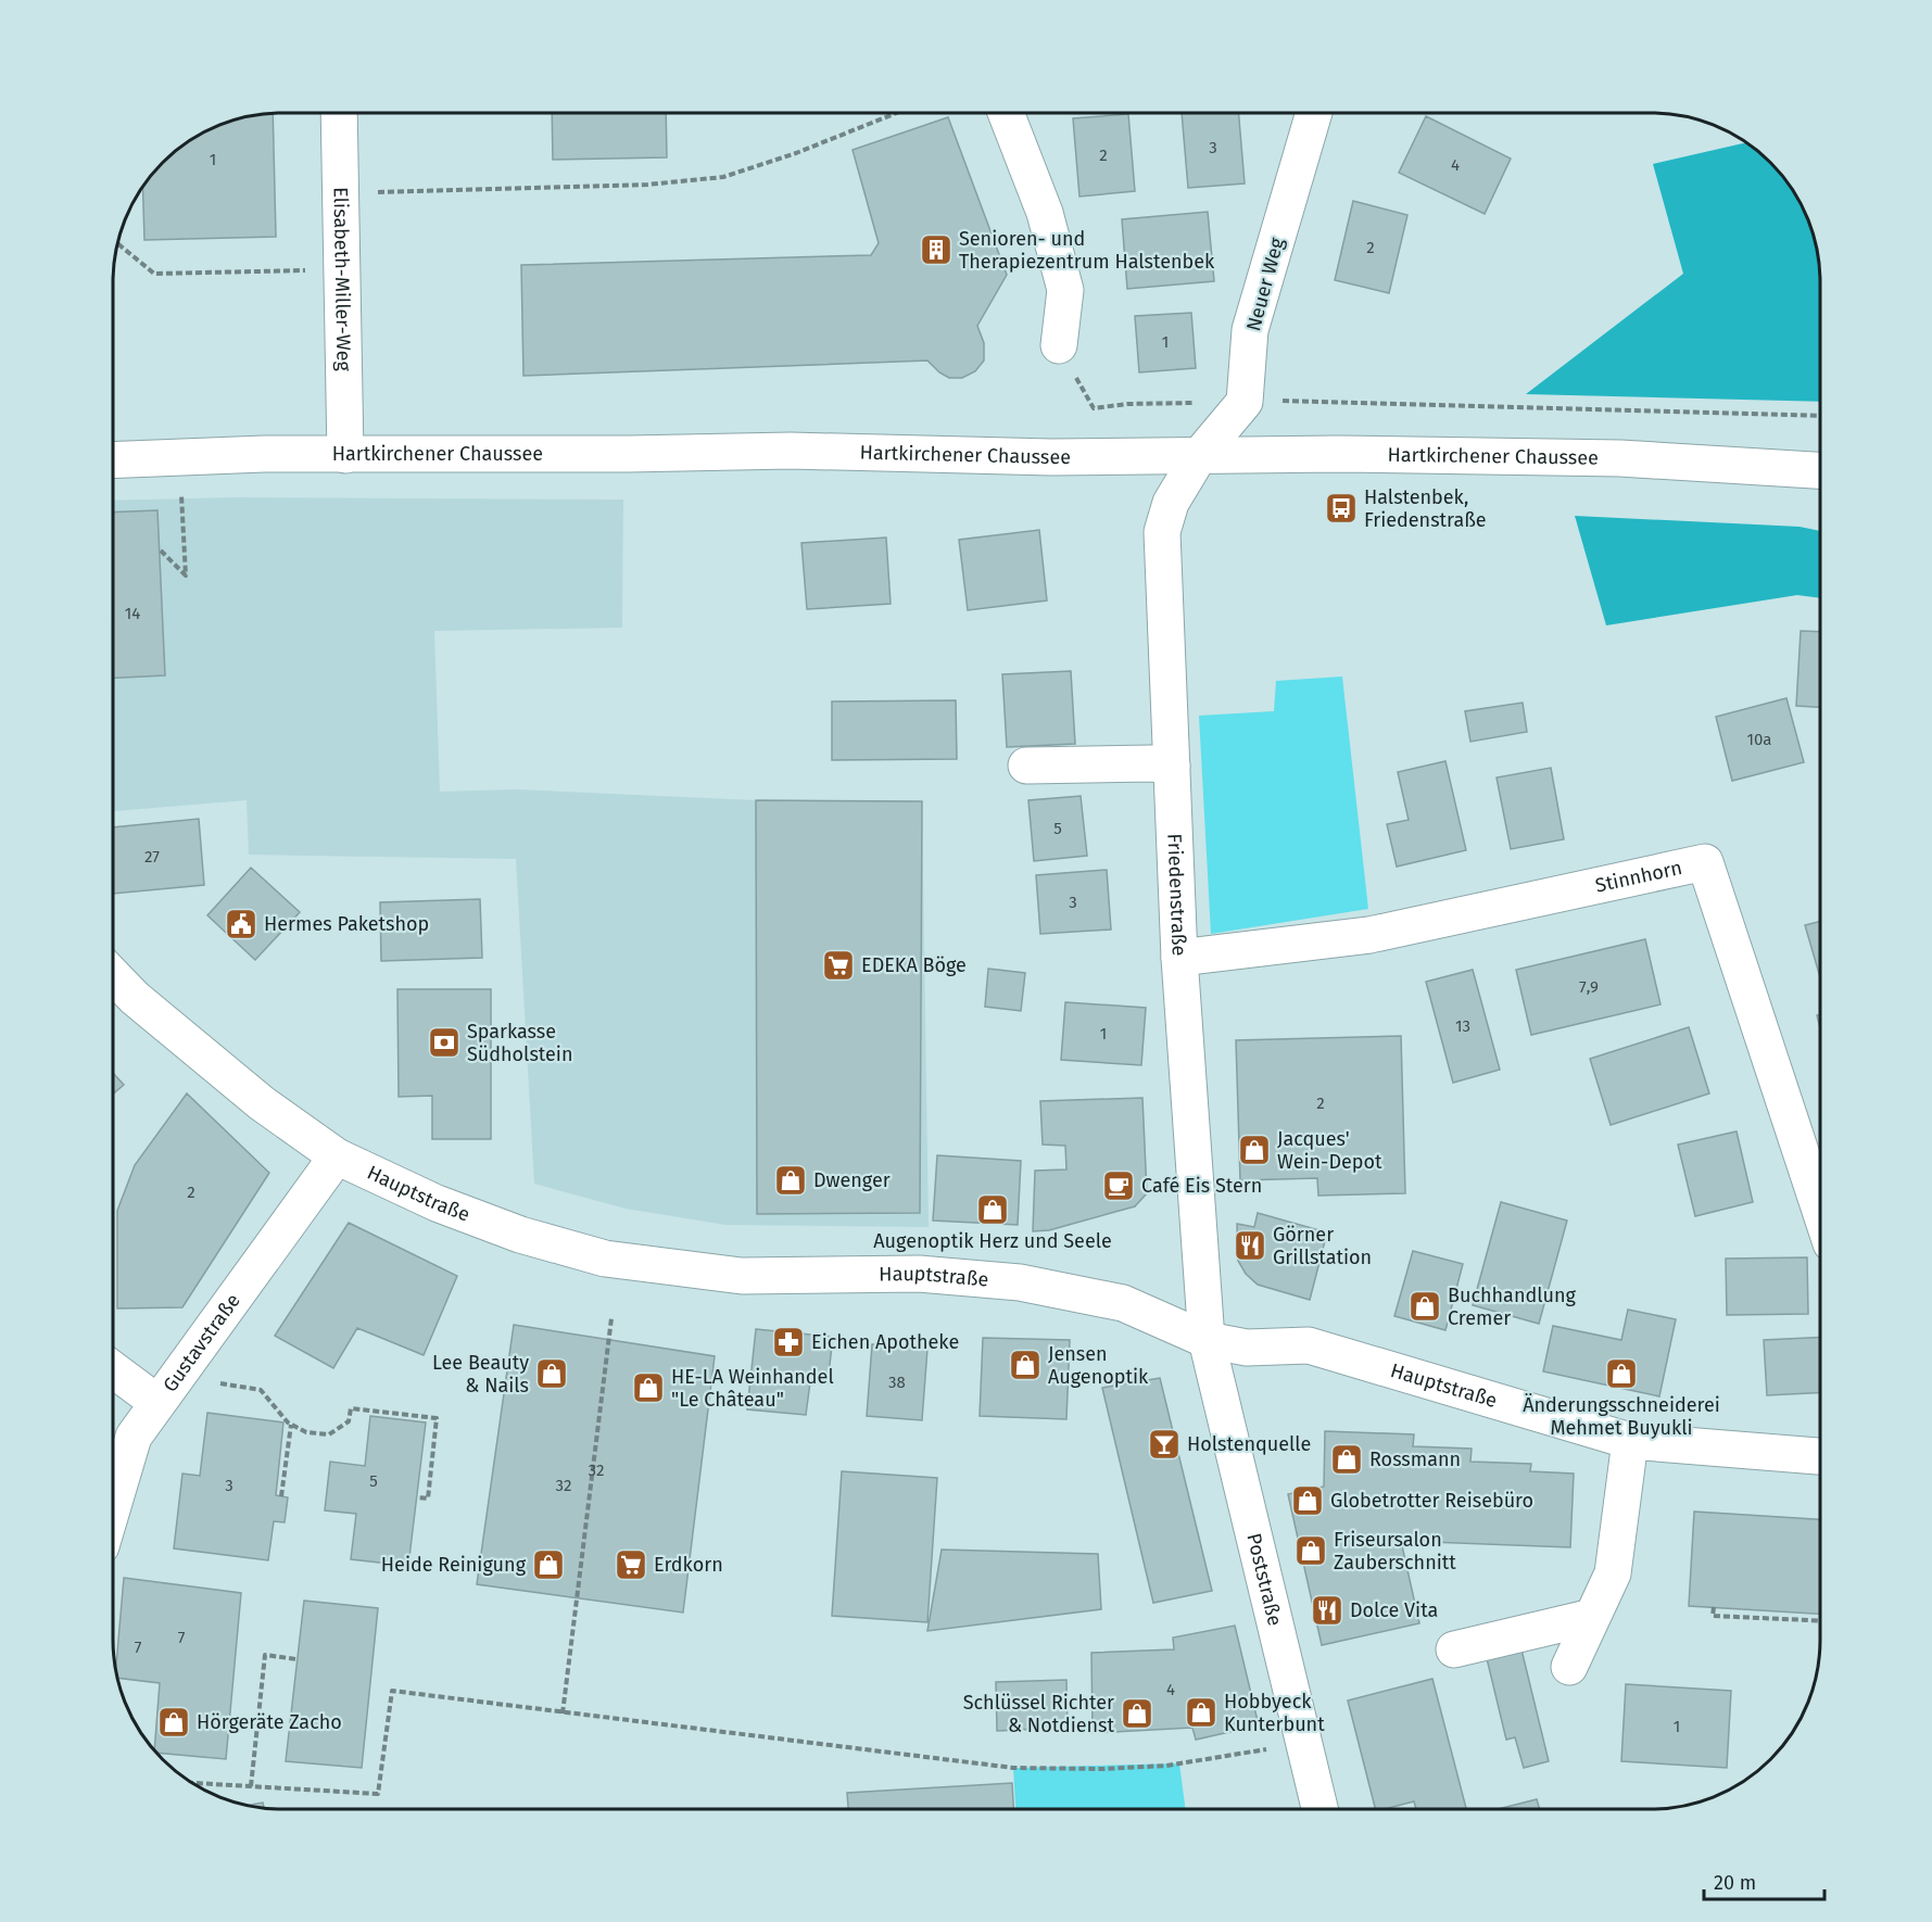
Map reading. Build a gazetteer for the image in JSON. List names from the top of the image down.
{
  "streets": {
    "street": [
      "Elisabeth-Miller-Weg",
      "Neuer Weg",
      "Hartkirchener Chaussee",
      "Stinnhorn",
      "Friedenstraße",
      "Hauptstraße",
      "Gustavstraße",
      "Poststraße"
    ]
  },
  "crossings": [
    ["Elisabeth-Miller-Weg", "Hartkirchener Chaussee"],
    ["Hartkirchener Chaussee", "Friedenstraße"],
    ["Stinnhorn", "Friedenstraße"],
    ["Friedenstraße", "Hauptstraße"],
    ["Friedenstraße", "Poststraße"],
    ["Hauptstraße", "Gustavstraße"],
    ["Hauptstraße", "Poststraße"]
  ],
  "places": {
    "building": ["Senioren- und Therapiezentrum Halstenbek"],
    "bus stop": ["Halstenbek, Friedenstraße"],
    "public building": ["Hermes Paketshop"],
    "supermarket": ["EDEKA Böge", "Erdkorn"],
    "bank": ["Sparkasse Südholstein"],
    "shop": [
      "Jacques' Wein-Depot",
      "Dwenger",
      "Augenoptik Herz und Seele",
      "Buchhandlung Cremer",
      "Jensen Augenoptik",
      "Lee Beauty & Nails",
      "Änderungsschneiderei Mehmet Buyukli",
      "HE-LA Weinhandel \"Le Château\"",
      "Rossmann",
      "Globetrotter Reisebüro",
      "Friseursalon Zauberschnitt",
      "Heide Reinigung",
      "Hobbyeck Kunterbunt",
      "Schlüssel Richter & Notdienst",
      "Hörgeräte Zacho"
    ],
    "cafe": ["Café Eis Stern"],
    "restaurant": ["Görner Grillstation", "Dolce Vita"],
    "pharmacy": ["Eichen Apotheke"],
    "bar": ["Holstenquelle"]
  },
  "house_numbers": [
    "3",
    "2",
    "1",
    "4",
    "2",
    "1",
    "14",
    "10a",
    "5",
    "27",
    "3",
    "7,9",
    "13",
    "1",
    "2",
    "2",
    "38",
    "32",
    "5",
    "3",
    "32",
    "7",
    "7",
    "4",
    "1"
  ],
  "scale_bar": "20 m"
}
